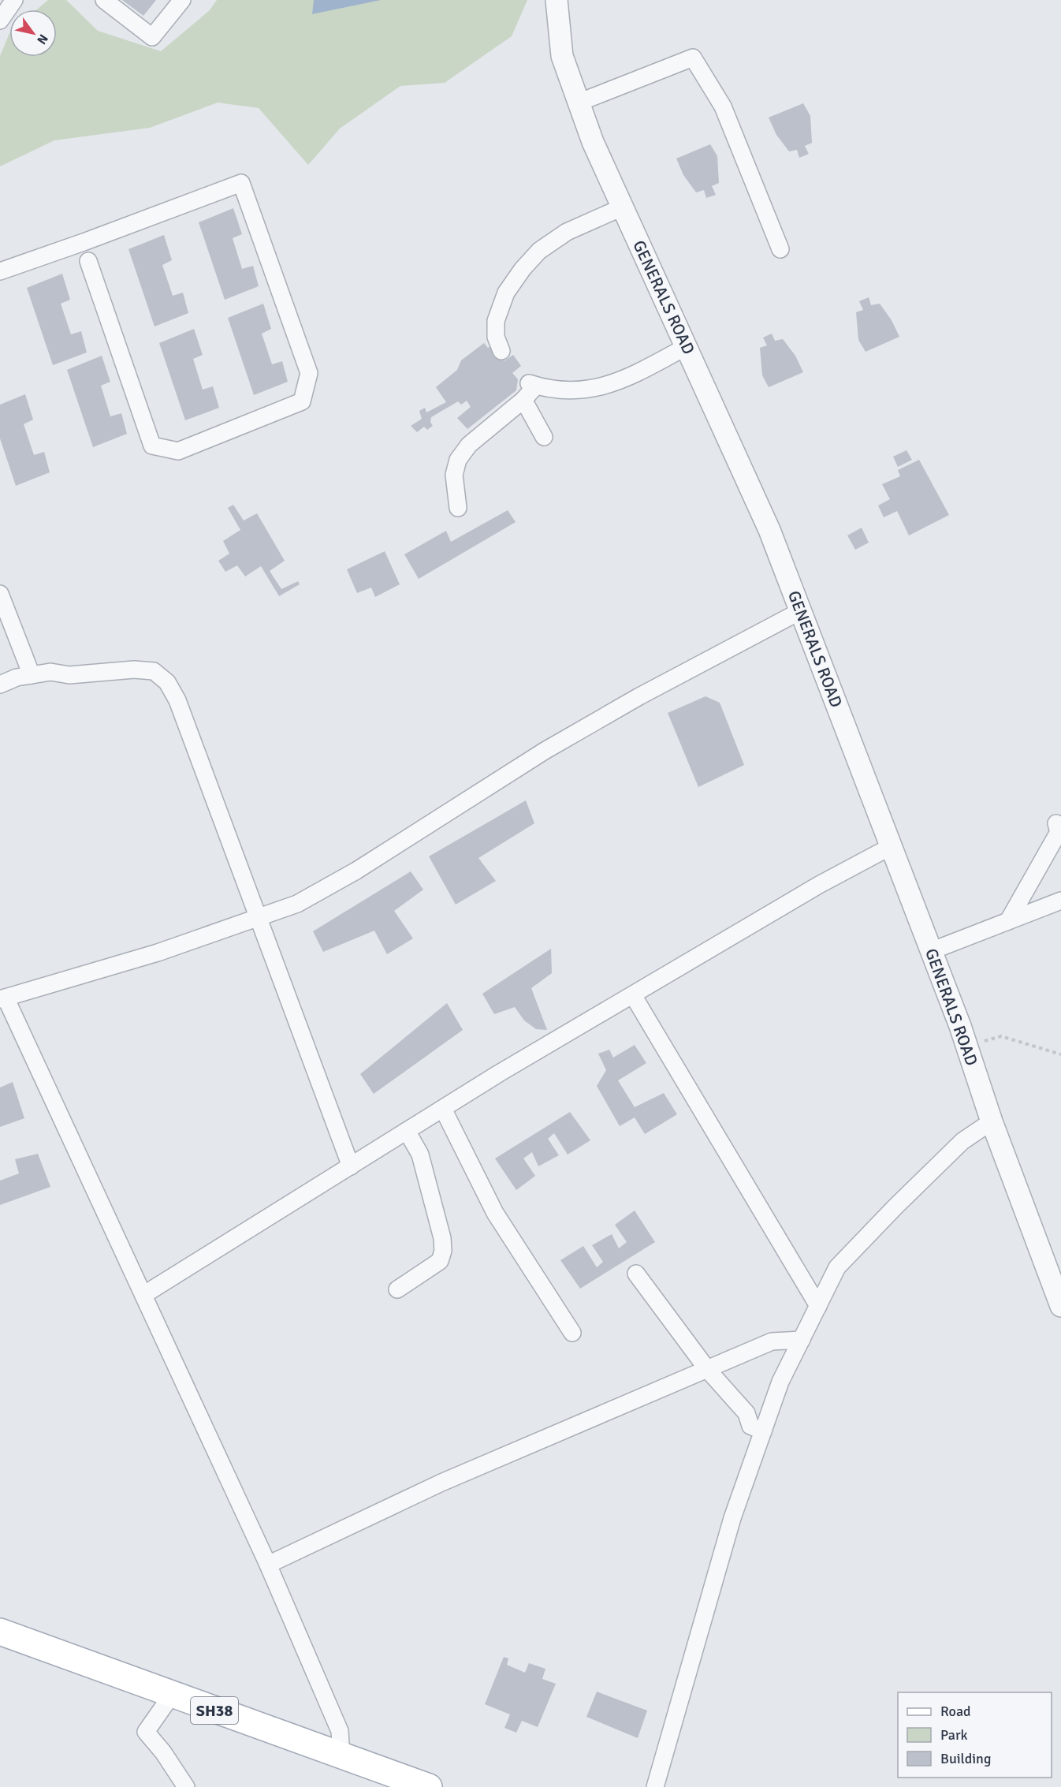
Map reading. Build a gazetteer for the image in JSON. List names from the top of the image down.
{
  "streets": {
    "main road": ["SH38"],
    "street": ["GENERALS ROAD"]
  },
  "legend": ["Road", "Park", "Building"],
  "north": "bottom right"
}
